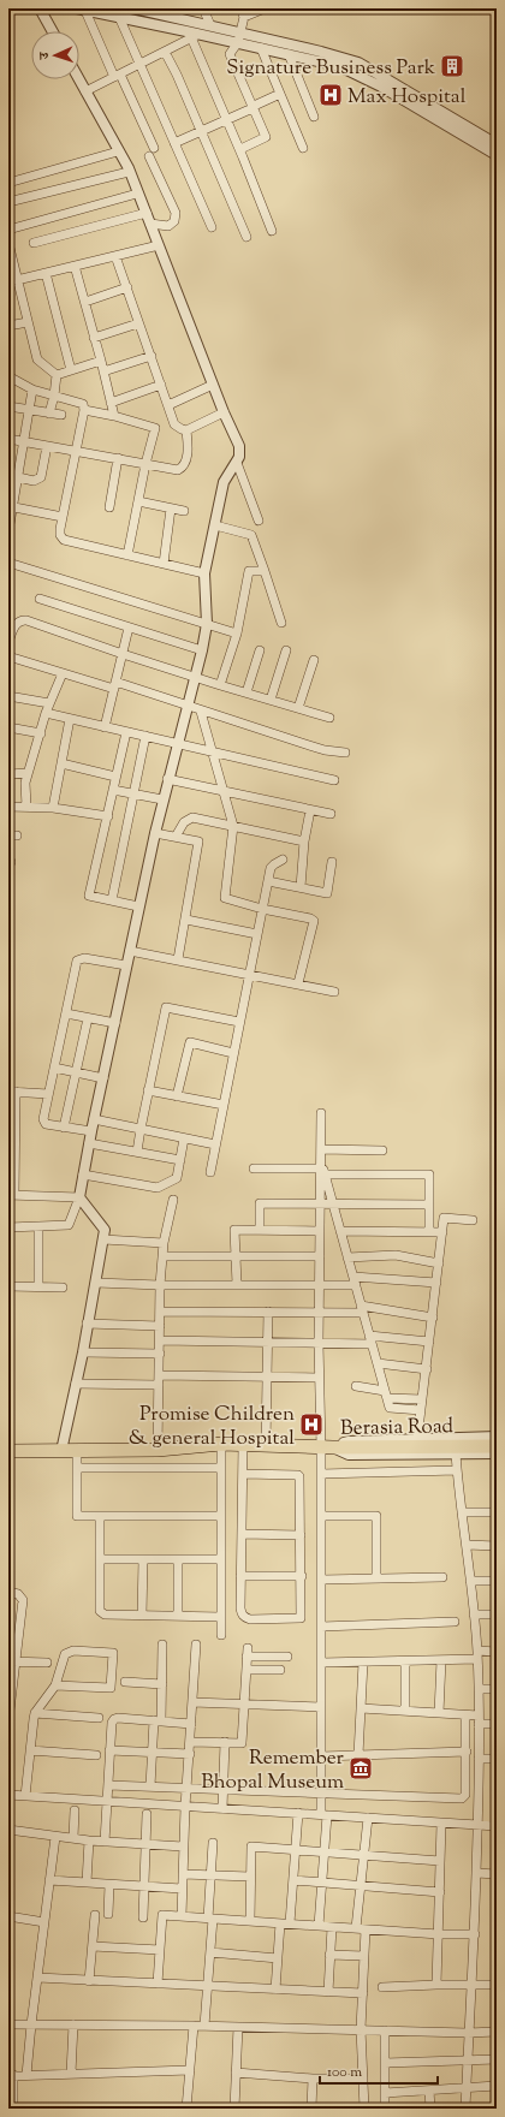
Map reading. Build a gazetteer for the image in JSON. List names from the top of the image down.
{
  "streets": {
    "main road": ["Berasia Road"]
  },
  "places": {
    "building": ["Signature Business Park"],
    "hospital": ["Max Hospital", "Promise Children & general Hospital"],
    "museum": ["Remember Bhopal Museum"]
  },
  "scale_bar": "100 m",
  "north": "left"
}
